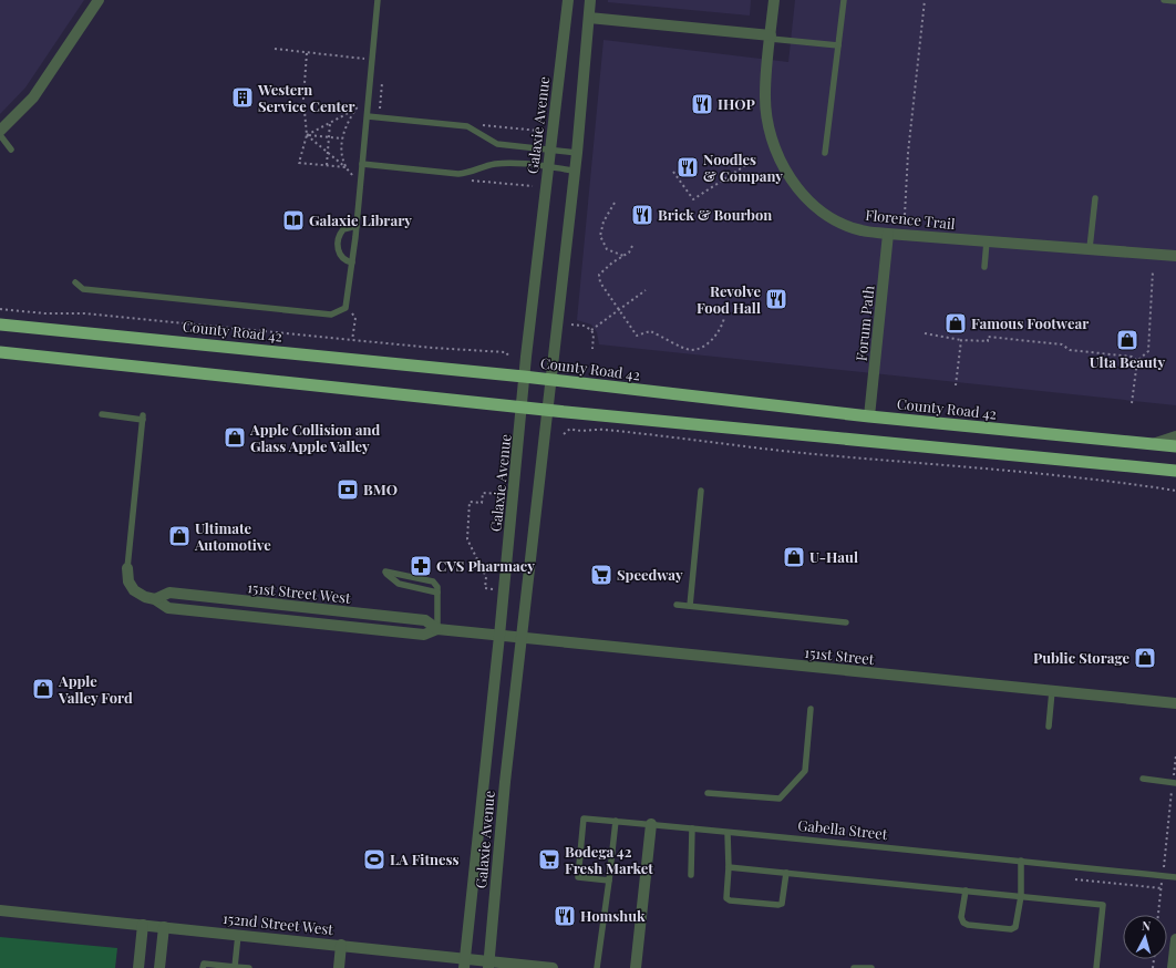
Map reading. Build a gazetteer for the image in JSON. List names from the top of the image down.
{
  "streets": {
    "highway": ["County Road 42"],
    "street": [
      "Galaxie Avenue",
      "Florence Trail",
      "Forum Path",
      "151st Street West",
      "151st Street",
      "152nd Street West"
    ],
    "lane": ["Gabella Street"]
  },
  "crossings": [
    ["Galaxie Avenue", "County Road 42"],
    ["Galaxie Avenue", "151st Street West"],
    ["Galaxie Avenue", "151st Street"],
    ["Galaxie Avenue", "152nd Street West"],
    ["Florence Trail", "Forum Path"],
    ["Forum Path", "County Road 42"],
    ["151st Street West", "151st Street"]
  ],
  "places": {
    "building": ["Western Service Center"],
    "restaurant": [
      "IHOP",
      "Noodles & Company",
      "Brick & Bourbon",
      "Revolve Food Hall",
      "Homshuk"
    ],
    "library": ["Galaxie Library"],
    "shop": [
      "Famous Footwear",
      "Ulta Beauty",
      "Apple Collision and Glass Apple Valley",
      "Ultimate Automotive",
      "U-Haul",
      "Public Storage",
      "Apple Valley Ford"
    ],
    "bank": ["BMO"],
    "pharmacy": ["CVS Pharmacy"],
    "supermarket": ["Speedway", "Bodega 42 Fresh Market"],
    "sports": ["LA Fitness"]
  },
  "north": "top"
}
